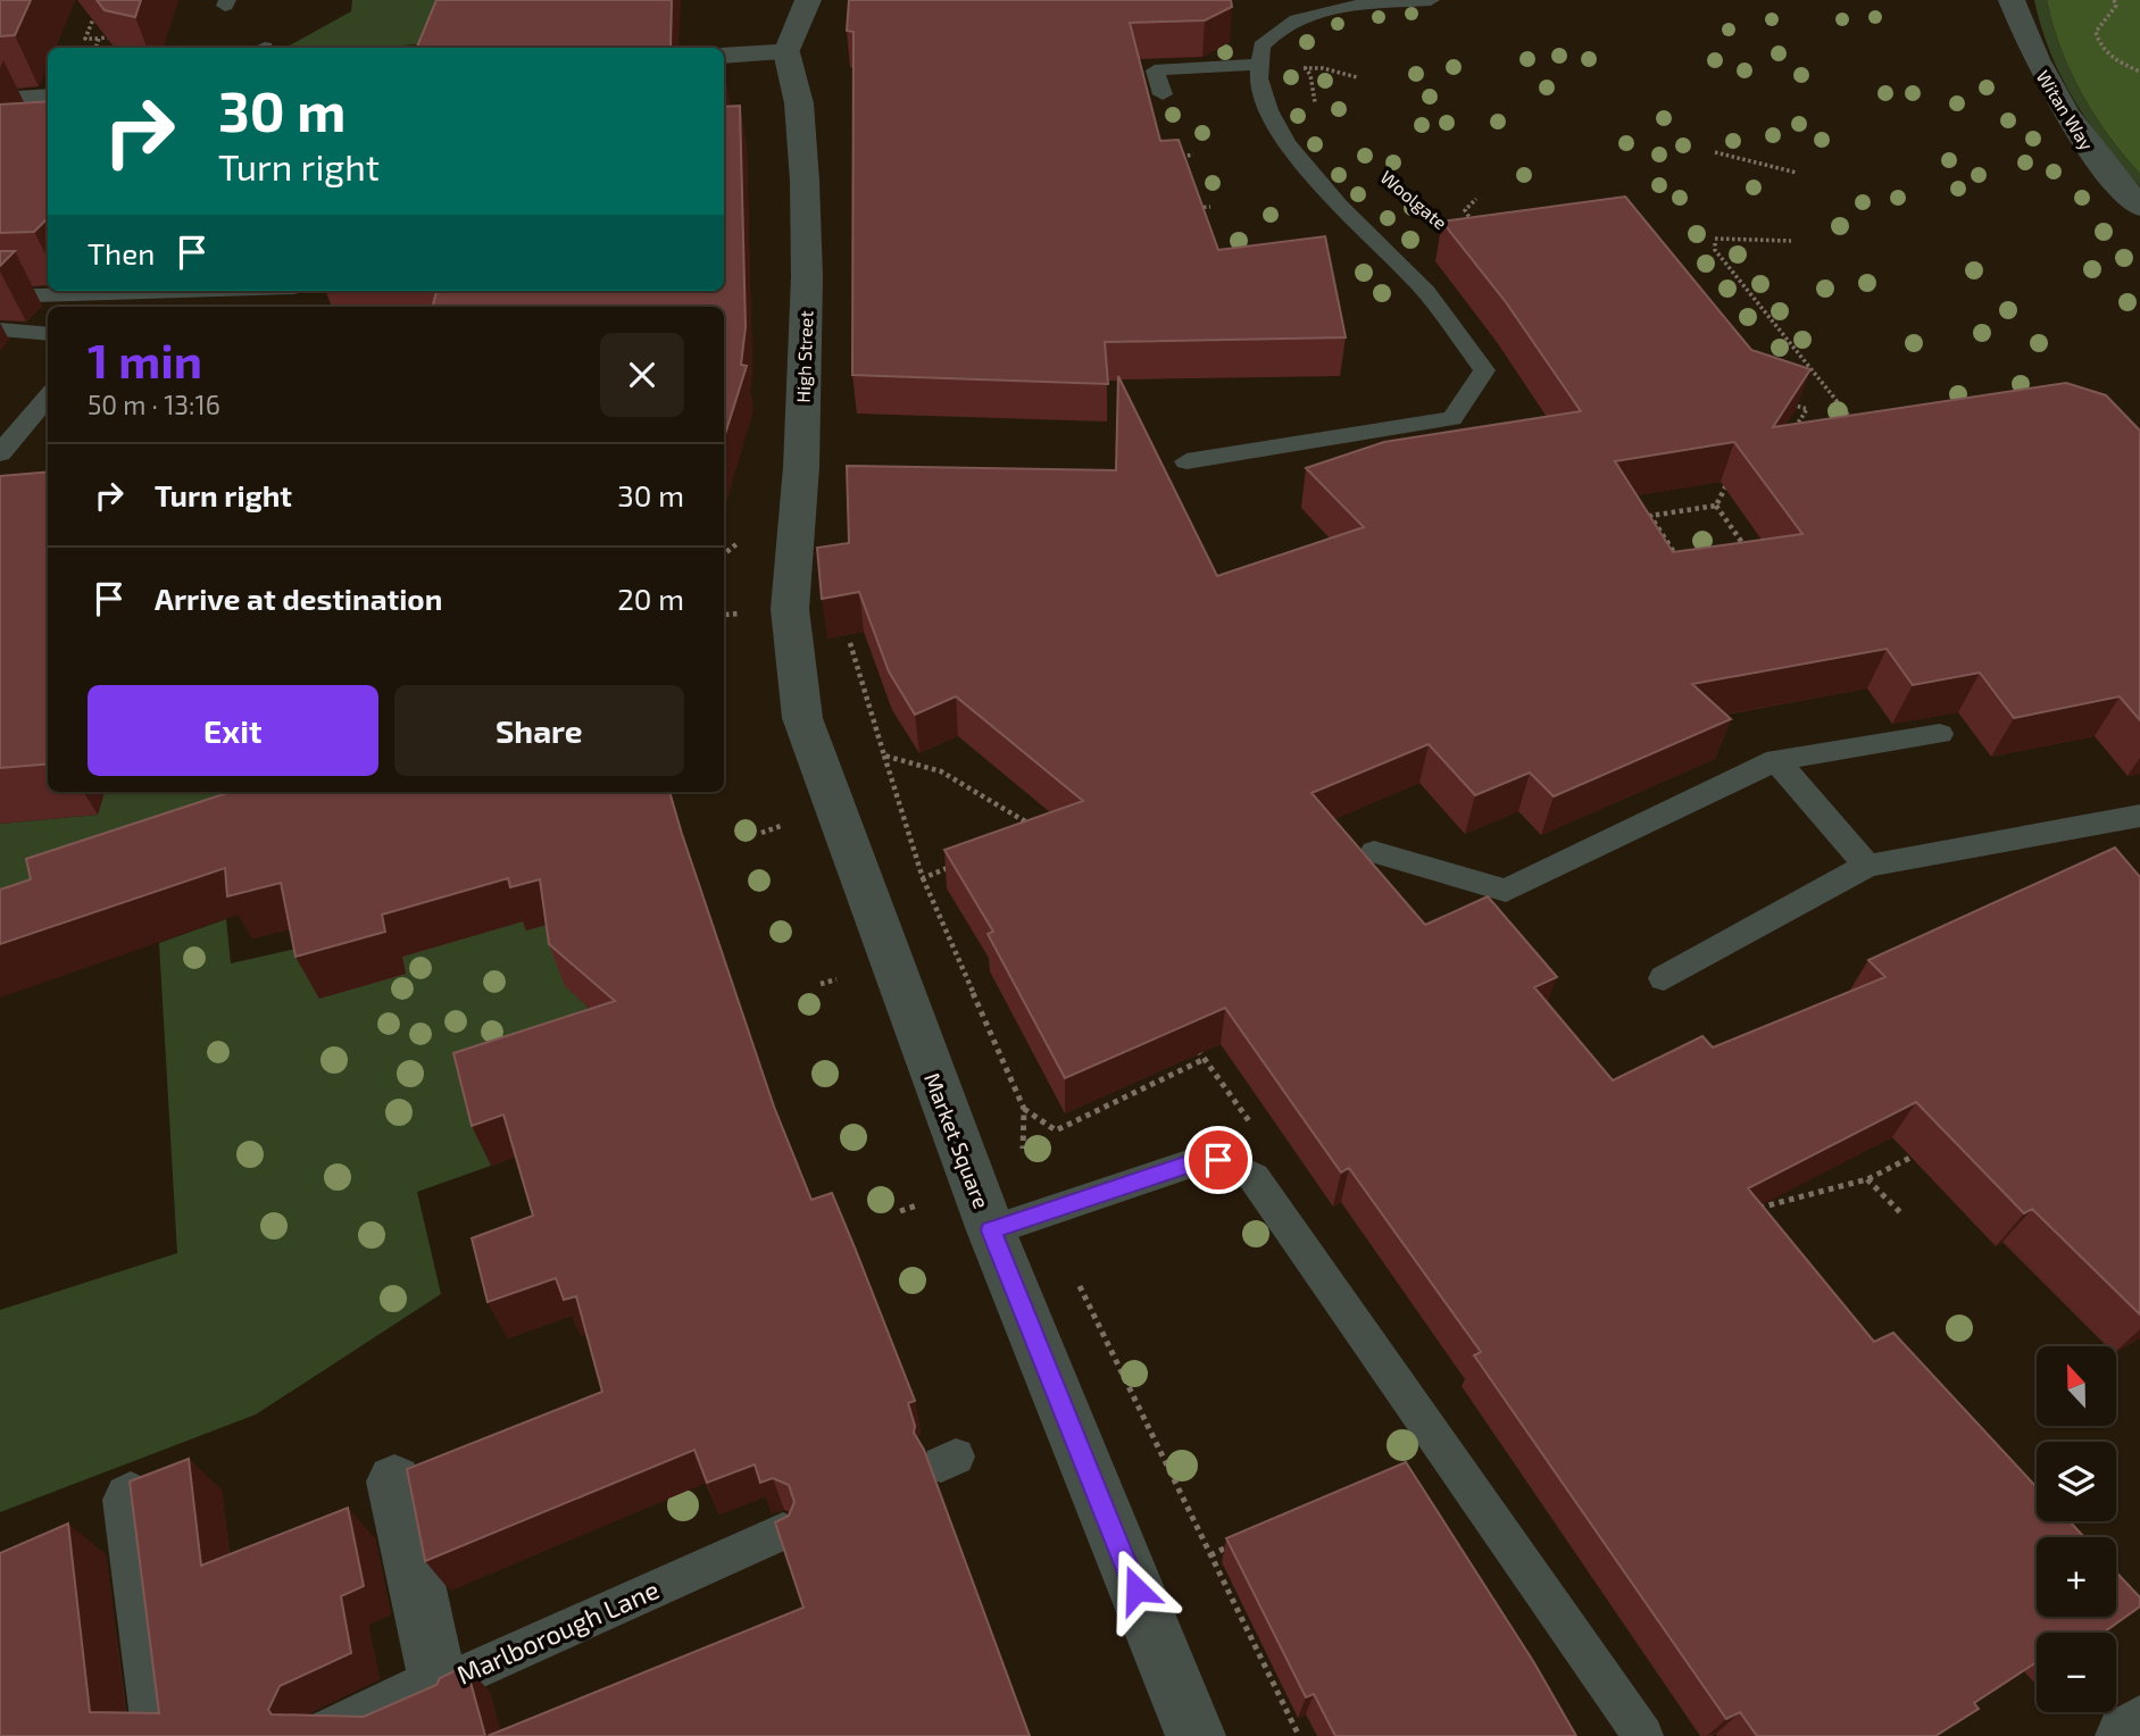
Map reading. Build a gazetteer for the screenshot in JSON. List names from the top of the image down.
{
  "streets": {
    "street": [
      "Witan Way",
      "High Street",
      "Market Square",
      "Marlborough Lane"
    ]
  },
  "crossings": [
    ["High Street", "Market Square"]
  ],
  "north": "top",
  "page": {
    "turn": ["30 m", "Turn right"],
    "then": "Then",
    "heading": ["1 min", "50 m · 13:16"],
    "list": [
      {
        "name": "Turn right",
        "value": "30 m"
      },
      {
        "name": "Arrive at destination",
        "value": "20 m"
      }
    ],
    "buttons": ["Exit", "Share"],
    "map_buttons": ["+", "−"]
  }
}
